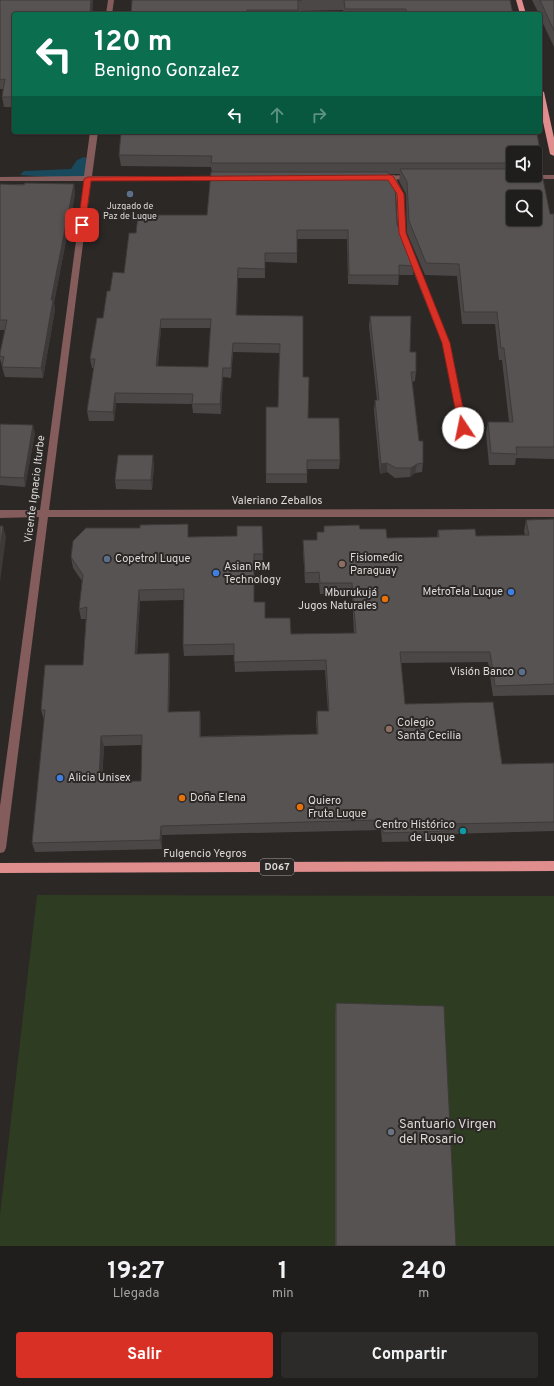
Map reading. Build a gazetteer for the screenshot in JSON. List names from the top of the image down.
{
  "streets": {
    "main road": ["Fulgencio Yegros", "D067"],
    "street": ["Vicente Ignacio Iturbe", "Valeriano Zeballos"]
  },
  "crossings": [
    ["Vicente Ignacio Iturbe", "Valeriano Zeballos"]
  ],
  "places": [
    "Juzgado de Paz de Luque",
    "Copetrol Luque",
    "Fisiomedic Paraguay",
    "Asian RM Technology",
    "MetroTela Luque",
    "Mburukujá Jugos Naturales",
    "Visión Banco",
    "Colegio Santa Cecilia",
    "Alicia Unisex",
    "Doña Elena",
    "Quiero Fruta Luque",
    "Centro Histórico de Luque",
    "Santuario Virgen del Rosario"
  ],
  "page": {
    "turn": ["120 m", "Benigno Gonzalez"],
    "eta": [
      "19:27",
      "Llegada",
      "1",
      "min",
      "240",
      "m"
    ],
    "buttons": ["Salir", "Compartir"]
  }
}
